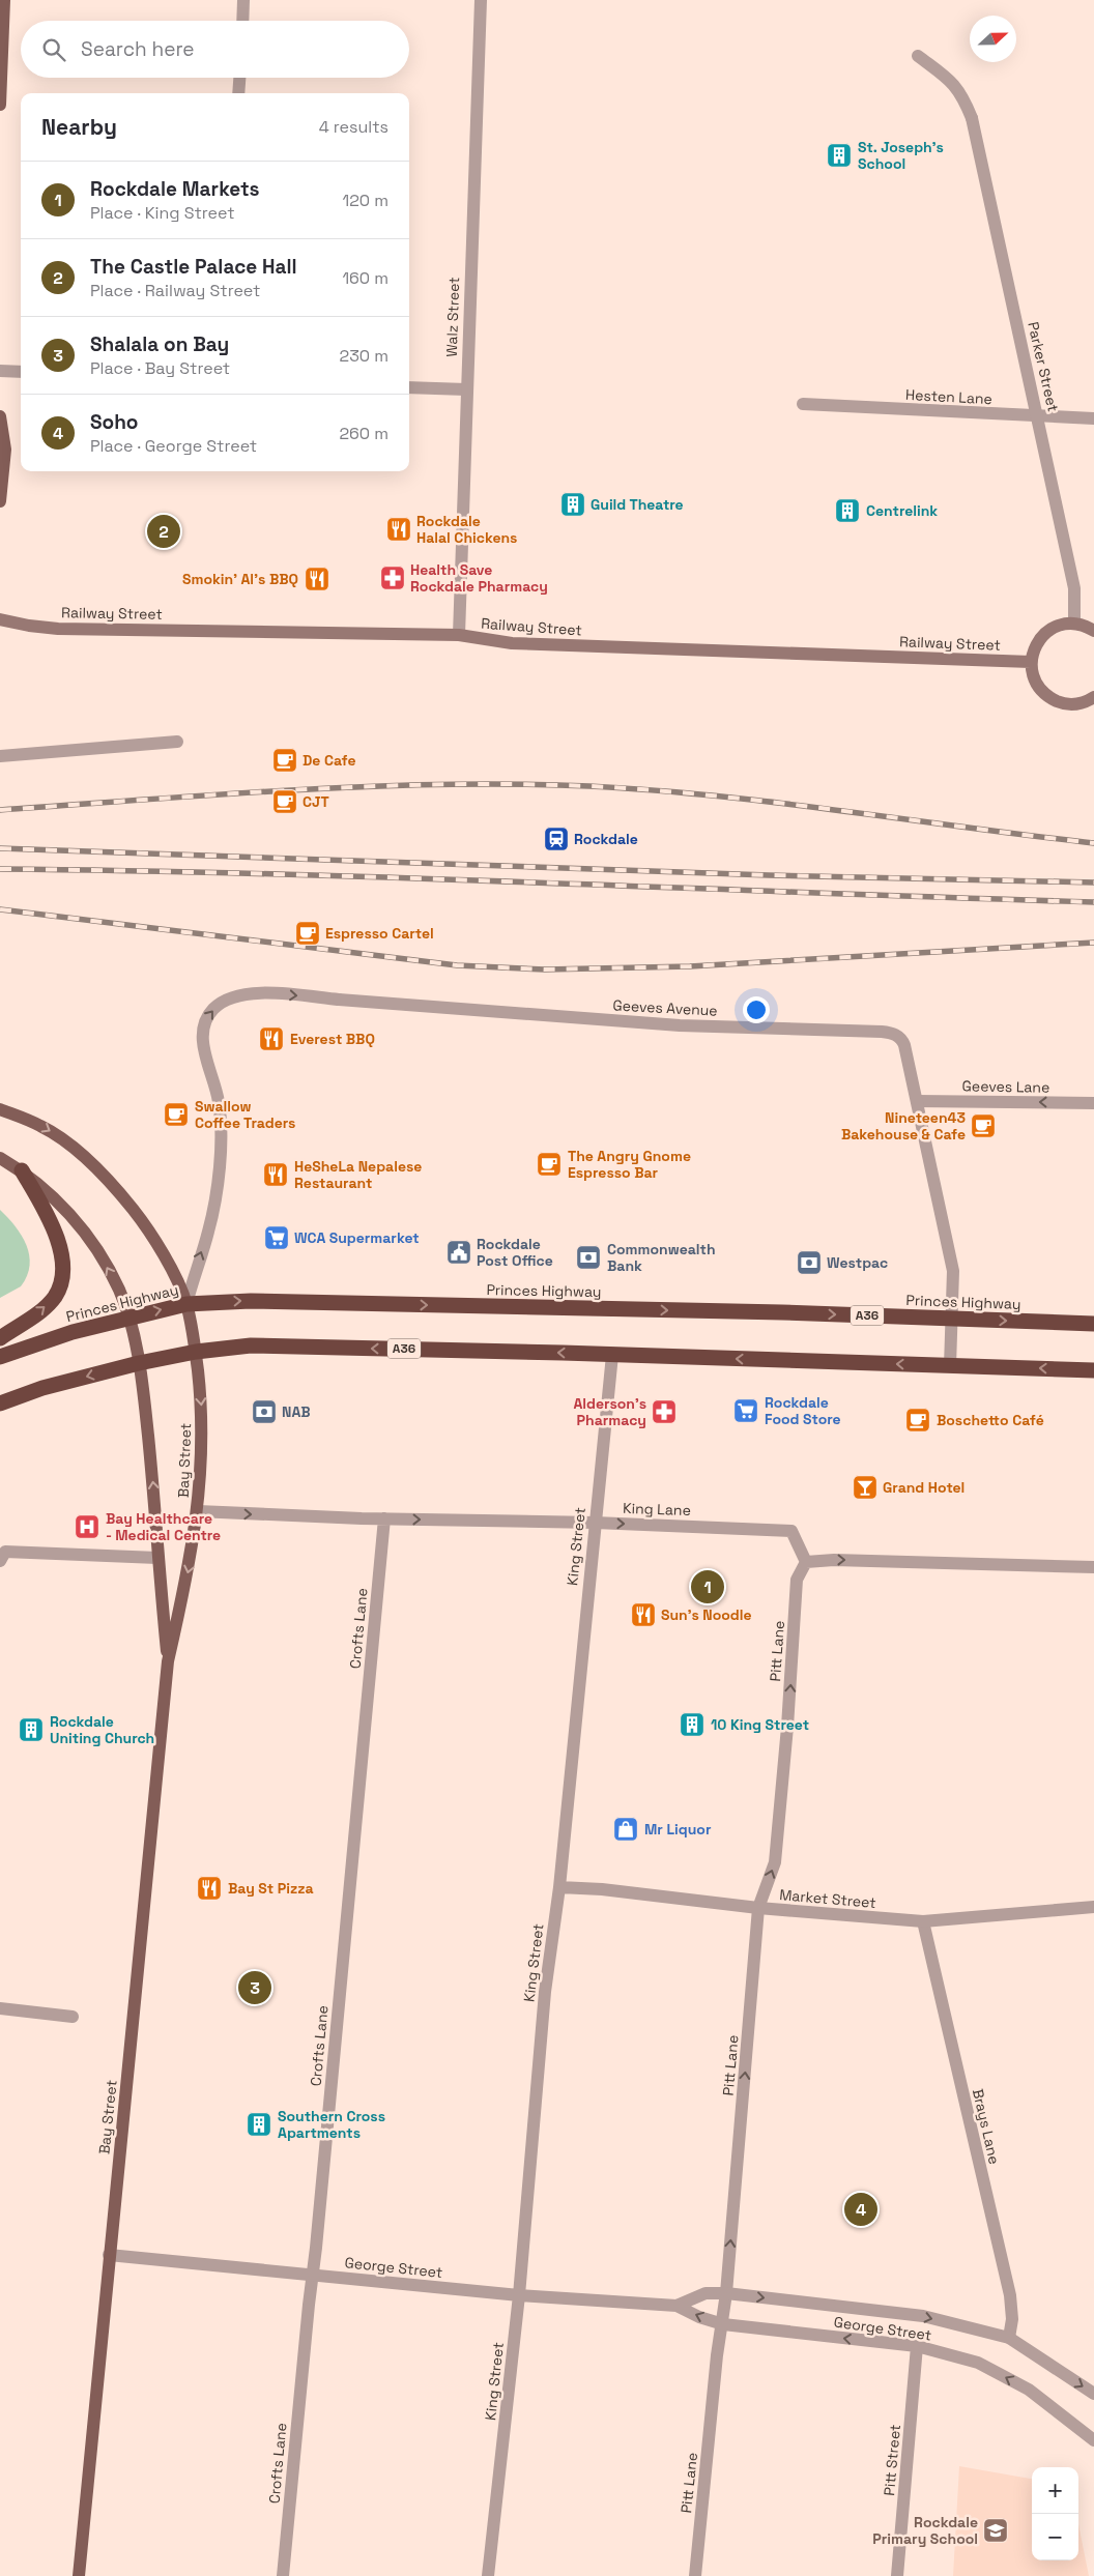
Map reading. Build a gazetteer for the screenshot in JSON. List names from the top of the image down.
{
  "streets": {
    "highway": ["Princes Highway", "A36"],
    "main road": ["Bay Street"],
    "street": [
      "Walz Street",
      "Parker Street",
      "Hesten Lane",
      "Railway Street",
      "Geeves Avenue",
      "Geeves Lane",
      "King Lane",
      "King Street",
      "Crofts Lane",
      "Pitt Lane",
      "Market Street",
      "Brays Lane",
      "George Street",
      "Pitt Street"
    ]
  },
  "crossings": [
    ["Walz Street", "Railway Street"],
    ["Parker Street", "Hesten Lane"],
    ["Geeves Avenue", "Geeves Lane"],
    ["Geeves Avenue", "Princes Highway"],
    ["Geeves Avenue", "A36"],
    ["Geeves Avenue", "Bay Street"],
    ["Princes Highway", "Bay Street"],
    ["A36", "Bay Street"],
    ["A36", "King Street"],
    ["Bay Street", "King Lane"],
    ["Bay Street", "George Street"],
    ["King Lane", "King Street"],
    ["King Lane", "Crofts Lane"],
    ["King Lane", "Pitt Lane"],
    ["King Street", "Market Street"],
    ["King Street", "George Street"],
    ["Crofts Lane", "George Street"],
    ["Pitt Lane", "Market Street"],
    ["Pitt Lane", "George Street"],
    ["Market Street", "Brays Lane"],
    ["Brays Lane", "George Street"],
    ["George Street", "Pitt Street"]
  ],
  "one_way": ["Geeves Lane", "King Lane", "Pitt Lane"],
  "places": {
    "building": [
      "St. Joseph's School",
      "Guild Theatre",
      "Centrelink",
      "10 King Street",
      "Rockdale Uniting Church",
      "Southern Cross Apartments"
    ],
    "restaurant": [
      "Rockdale Halal Chickens",
      "Smokin' Al's BBQ",
      "Everest BBQ",
      "HeSheLa Nepalese Restaurant",
      "Sun's Noodle",
      "Bay St Pizza"
    ],
    "pharmacy": ["Health Save Rockdale Pharmacy", "Alderson's Pharmacy"],
    "cafe": [
      "De Cafe",
      "CJT",
      "Espresso Cartel",
      "Swallow Coffee Traders",
      "Nineteen43 Bakehouse & Cafe",
      "The Angry Gnome Espresso Bar",
      "Boschetto Café"
    ],
    "station": ["Rockdale"],
    "supermarket": ["WCA Supermarket", "Rockdale Food Store"],
    "public building": ["Rockdale Post Office"],
    "bank": ["Commonwealth Bank", "Westpac", "NAB"],
    "bar": ["Grand Hotel"],
    "hospital": ["Bay Healthcare - Medical Centre"],
    "shop": ["Mr Liquor"],
    "school or university": ["Rockdale Primary School"]
  },
  "north": "right",
  "page": {
    "search": "Search here",
    "heading": ["Nearby", "4 results"],
    "list": [
      {
        "mark": "1",
        "name": "Rockdale Markets",
        "note": "Place · King Street",
        "value": "120 m"
      },
      {
        "mark": "2",
        "name": "The Castle Palace Hall",
        "note": "Place · Railway Street",
        "value": "160 m"
      },
      {
        "mark": "3",
        "name": "Shalala on Bay",
        "note": "Place · Bay Street",
        "value": "230 m"
      },
      {
        "mark": "4",
        "name": "Soho",
        "note": "Place · George Street",
        "value": "260 m"
      }
    ],
    "pins": [
      "2",
      "1",
      "3",
      "4"
    ],
    "map_buttons": ["+", "−"]
  }
}
